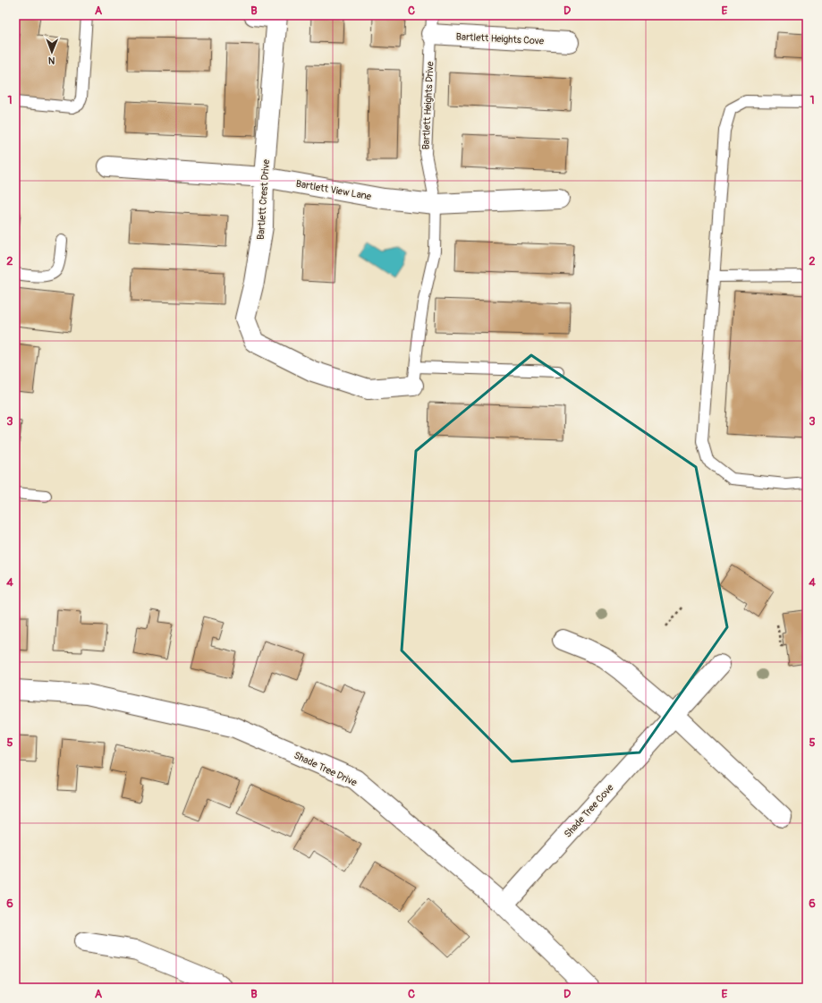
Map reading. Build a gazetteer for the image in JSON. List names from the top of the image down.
{
  "streets": {
    "street": [
      "Bartlett Heights Cove",
      "Bartlett View Lane",
      "Bartlett Crest Drive",
      "Shade Tree Drive",
      "Shade Tree Cove"
    ],
    "lane": ["Bartlett Heights Drive"]
  },
  "crossings": [
    ["Bartlett Heights Cove", "Bartlett Heights Drive"],
    ["Bartlett Heights Drive", "Bartlett View Lane"],
    ["Bartlett Heights Drive", "Bartlett Crest Drive"],
    ["Bartlett View Lane", "Bartlett Crest Drive"],
    ["Shade Tree Drive", "Shade Tree Cove"]
  ],
  "north": "bottom",
  "grid": {
    "columns": [
      "A",
      "B",
      "C",
      "D",
      "E"
    ],
    "rows": [
      "1",
      "2",
      "3",
      "4",
      "5",
      "6"
    ]
  }
}
